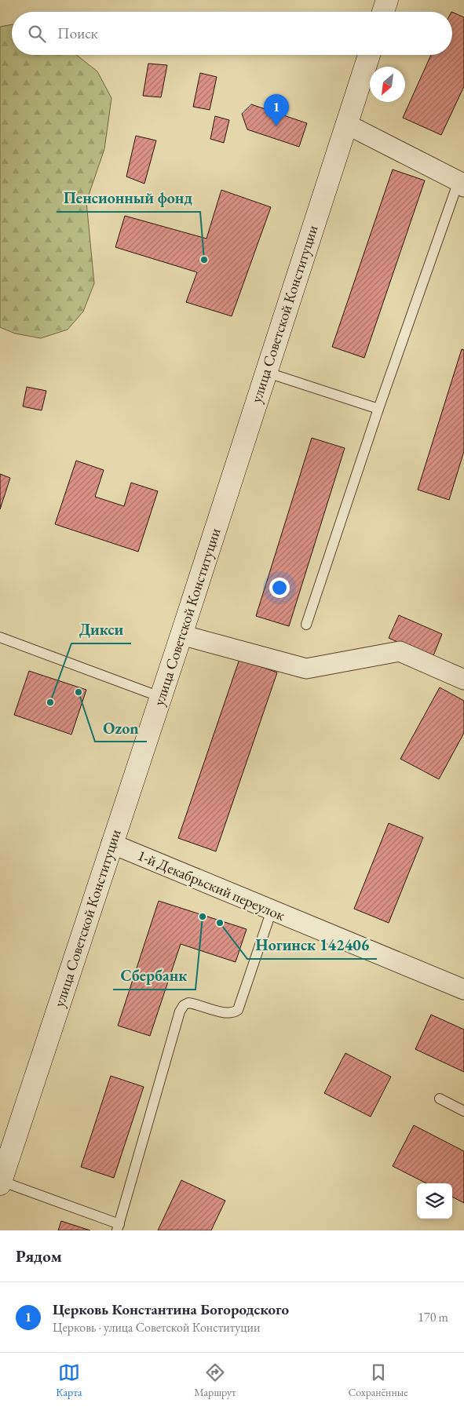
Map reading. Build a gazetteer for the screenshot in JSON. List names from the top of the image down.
{
  "streets": {
    "street": ["улица Советской Конституции", "1-й Декабрьский переулок"]
  },
  "crossings": [
    ["улица Советской Конституции", "1-й Декабрьский переулок"]
  ],
  "places": [
    "Пенсионный фонд",
    "Ozon",
    "Дикси",
    "Сбербанк",
    "Ногинск 142406"
  ],
  "north": "bottom left",
  "page": {
    "search": "Поиск",
    "pins": "1",
    "heading": "Рядом",
    "list": [
      {
        "mark": "1",
        "name": "Церковь Константина Богородского",
        "note": "Церковь · улица Советской Конституции",
        "value": "170 m"
      }
    ],
    "nav": ["Карта", "Маршрут", "Сохранённые"]
  }
}
